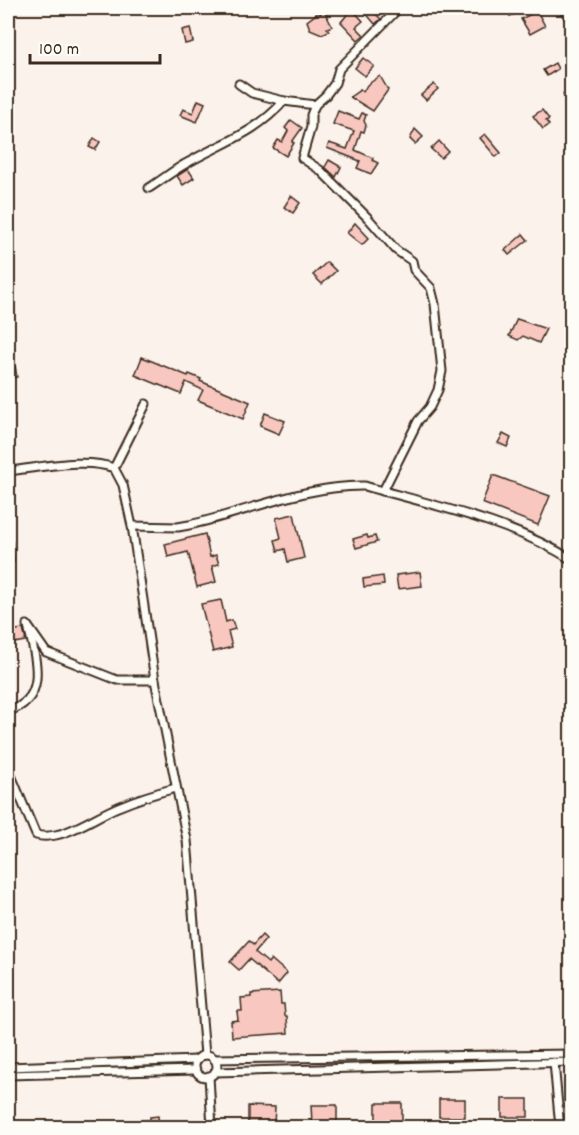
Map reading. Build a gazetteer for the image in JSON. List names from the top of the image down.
{
  "scale_bar": "100 m"
}
